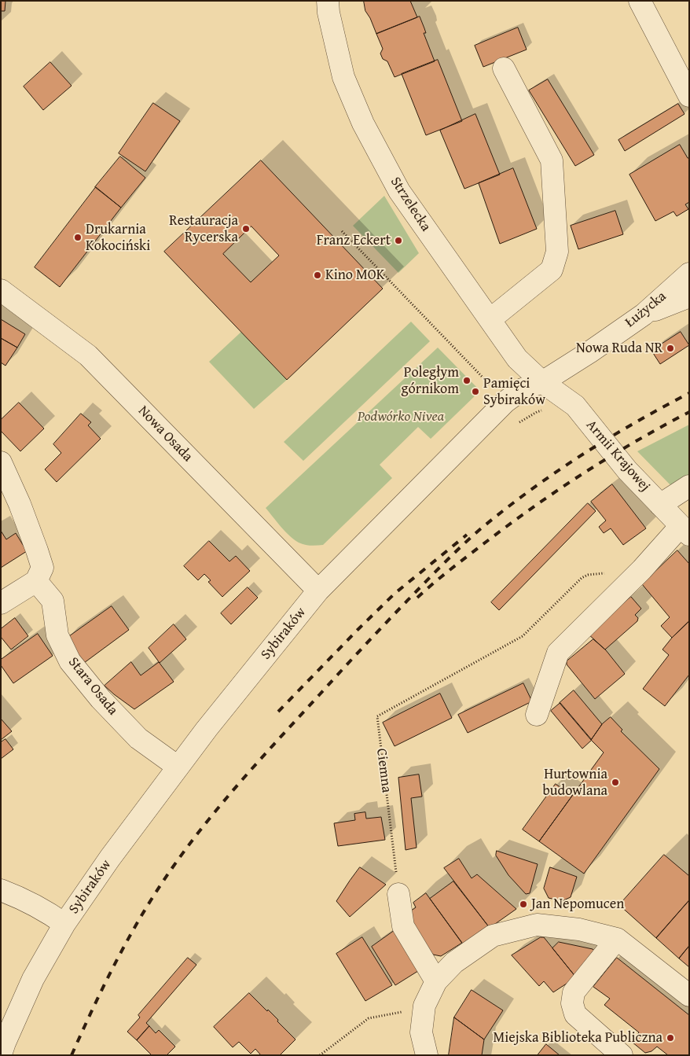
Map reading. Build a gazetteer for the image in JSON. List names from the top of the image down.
{
  "streets": {
    "street": [
      "Strzelecka",
      "Łużycka",
      "Nowa Osada",
      "Armii Krajowej",
      "Sybiraków",
      "Stara Osada"
    ],
    "path": ["Ciemna"]
  },
  "crossings": [
    ["Strzelecka", "Łużycka"],
    ["Strzelecka", "Armii Krajowej"],
    ["Strzelecka", "Sybiraków"],
    ["Łużycka", "Armii Krajowej"],
    ["Łużycka", "Sybiraków"],
    ["Nowa Osada", "Sybiraków"],
    ["Armii Krajowej", "Sybiraków"],
    ["Sybiraków", "Stara Osada"]
  ],
  "parks": ["Podwórko Nivea"],
  "places": [
    "Restauracja Rycerska",
    "Drukarnia Kokociński",
    "Franz Eckert",
    "Kino MOK",
    "Nowa Ruda NR",
    "Poległym górnikom",
    "Pamięci Sybiraków",
    "Hurtownia budowlana",
    "Jan Nepomucen",
    "Miejska Biblioteka Publiczna"
  ]
}
